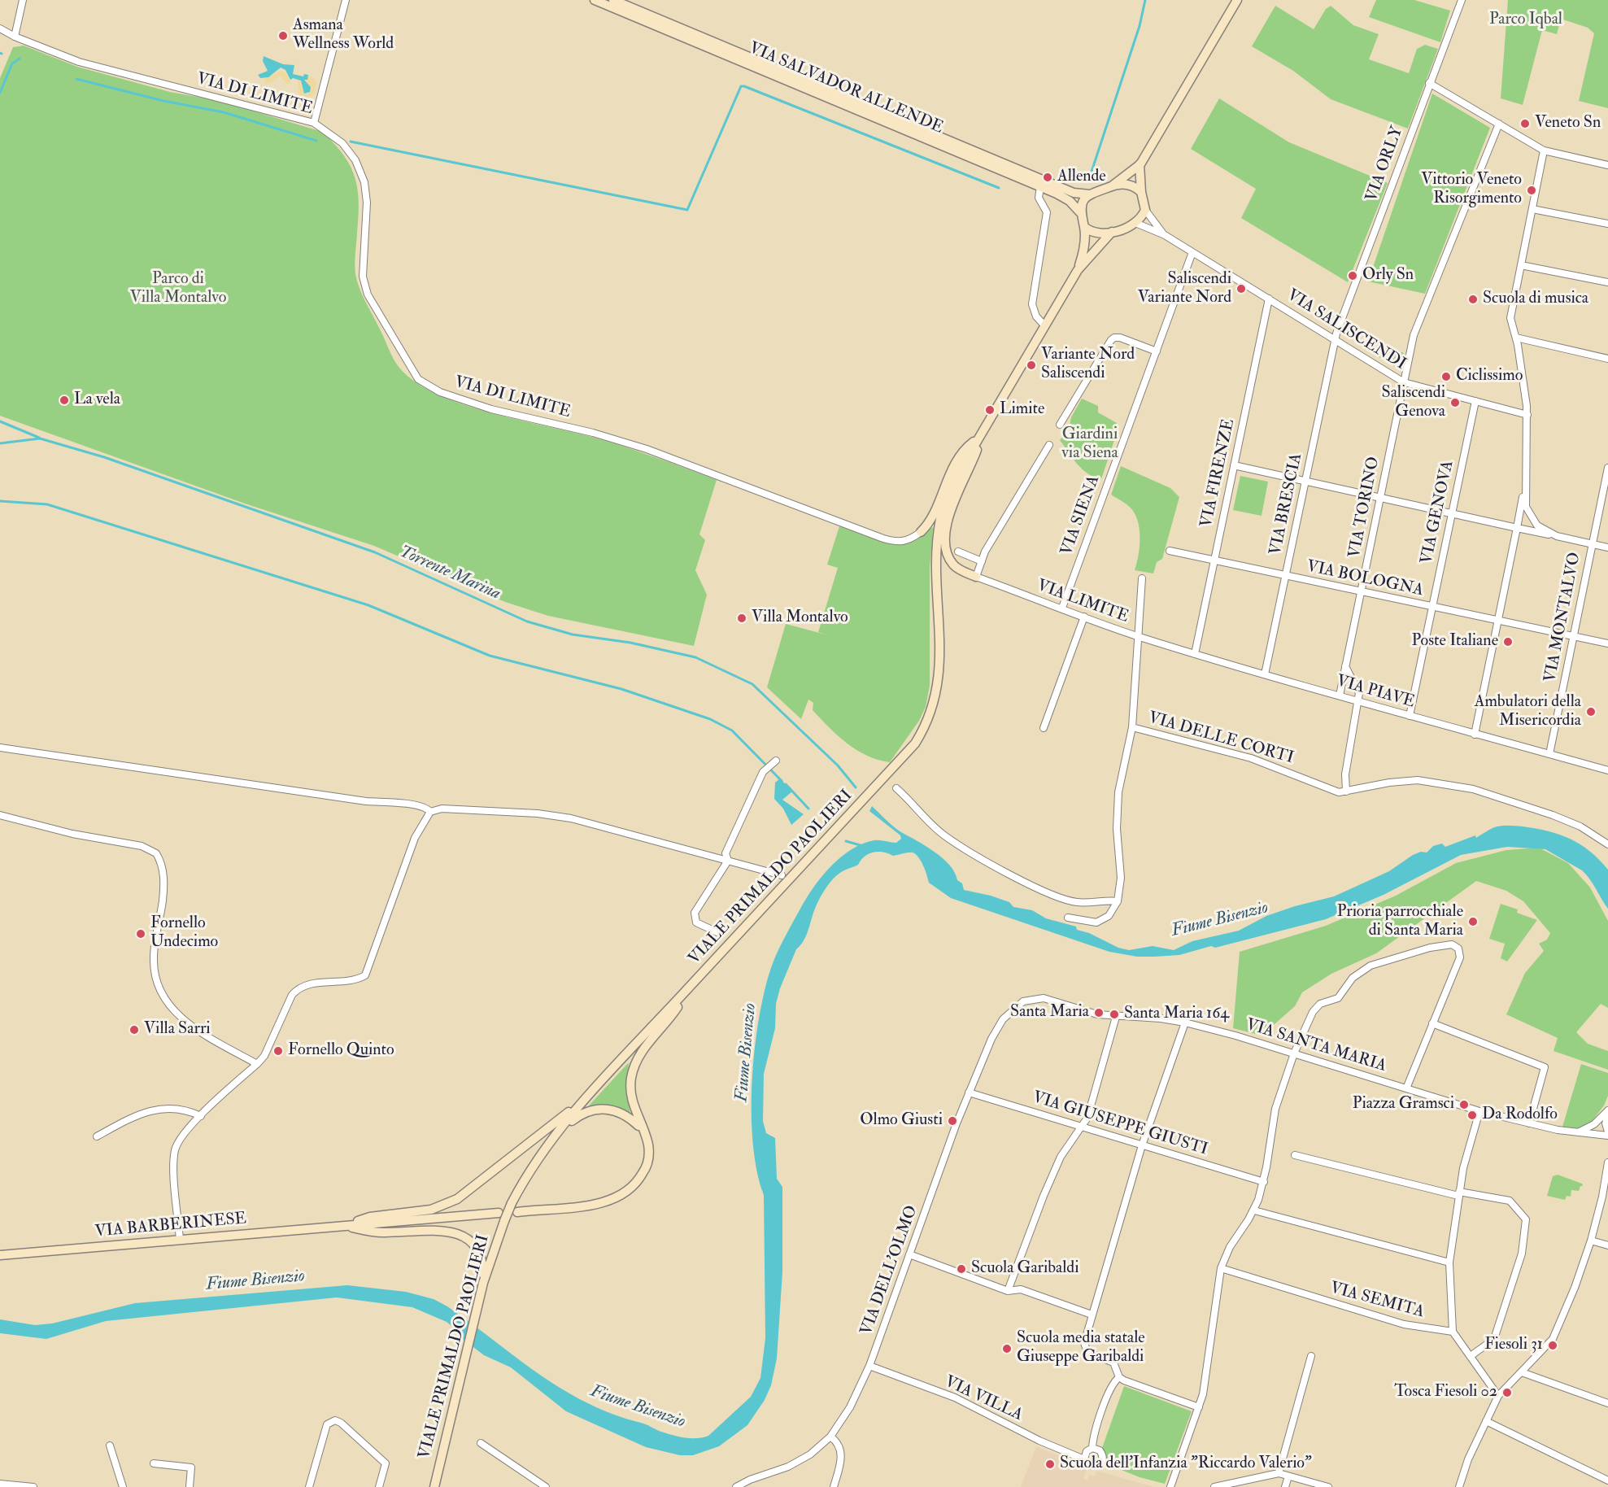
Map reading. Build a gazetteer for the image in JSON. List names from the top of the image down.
{
  "streets": {
    "main road": ["VIA SALVADOR ALLENDE", "VIALE PRIMALDO PAOLIERI", "VIA BARBERINESE"],
    "street": [
      "VIA DI LIMITE",
      "VIA ORLY",
      "VIA SALISCENDI",
      "VIA FIRENZE",
      "VIA BRESCIA",
      "VIA TORINO",
      "VIA GENOVA",
      "VIA SIENA",
      "VIA BOLOGNA",
      "VIA LIMITE",
      "VIA MONTALVO",
      "VIA PIAVE",
      "VIA DELLE CORTI",
      "VIA SANTA MARIA",
      "VIA GIUSEPPE GIUSTI",
      "VIA DELL'OLMO",
      "VIA SEMITA",
      "VIA VILLA"
    ]
  },
  "crossings": [
    ["VIA SALVADOR ALLENDE", "VIA SALISCENDI"],
    ["VIA SALVADOR ALLENDE", "VIALE PRIMALDO PAOLIERI"],
    ["VIA ORLY", "VIA SALISCENDI"],
    ["VIA ORLY", "VIA BRESCIA"],
    ["VIA SALISCENDI", "VIA FIRENZE"],
    ["VIA SALISCENDI", "VIA BRESCIA"],
    ["VIA SALISCENDI", "VIA TORINO"],
    ["VIA SALISCENDI", "VIA GENOVA"],
    ["VIA SALISCENDI", "VIA SIENA"],
    ["VIA SALISCENDI", "VIALE PRIMALDO PAOLIERI"],
    ["VIA FIRENZE", "VIA BOLOGNA"],
    ["VIA FIRENZE", "VIA PIAVE"],
    ["VIA BRESCIA", "VIA BOLOGNA"],
    ["VIA BRESCIA", "VIA PIAVE"],
    ["VIA TORINO", "VIA BOLOGNA"],
    ["VIA TORINO", "VIA PIAVE"],
    ["VIA GENOVA", "VIA BOLOGNA"],
    ["VIA GENOVA", "VIA PIAVE"],
    ["VIA SIENA", "VIA LIMITE"],
    ["VIA BOLOGNA", "VIA MONTALVO"],
    ["VIA LIMITE", "VIA PIAVE"],
    ["VIA LIMITE", "VIA DELLE CORTI"],
    ["VIA MONTALVO", "VIA PIAVE"],
    ["VIA SANTA MARIA", "VIA DELL'OLMO"],
    ["VIA GIUSEPPE GIUSTI", "VIA DELL'OLMO"],
    ["VIA DELL'OLMO", "VIA VILLA"]
  ],
  "water": ["Torrente Marina", "Fiume Bisenzio"],
  "parks": ["Parco Iqbal", "Parco di Villa Montalvo", "Giardini via Siena"],
  "places": [
    "Asmana Wellness World",
    "Veneto Sn",
    "Allende",
    "Vittorio Veneto Risorgimento",
    "Orly Sn",
    "Saliscendi Variante Nord",
    "Scuola di musica",
    "Variante Nord Saliscendi",
    "Ciclissimo",
    "La vela",
    "Saliscendi Genova",
    "Limite",
    "Villa Montalvo",
    "Poste Italiane",
    "Ambulatori della Misericordia",
    "Prioria parrocchiale di Santa Maria",
    "Fornello Undecimo",
    "Santa Maria",
    "Santa Maria 164",
    "Villa Sarri",
    "Fornello Quinto",
    "Piazza Gramsci",
    "Da Rodolfo",
    "Olmo Giusti",
    "Scuola Garibaldi",
    "Fiesoli 31",
    "Scuola media statale Giuseppe Garibaldi",
    "Tosca Fiesoli 02",
    "Scuola dell'Infanzia \"Riccardo Valerio\""
  ]
}
